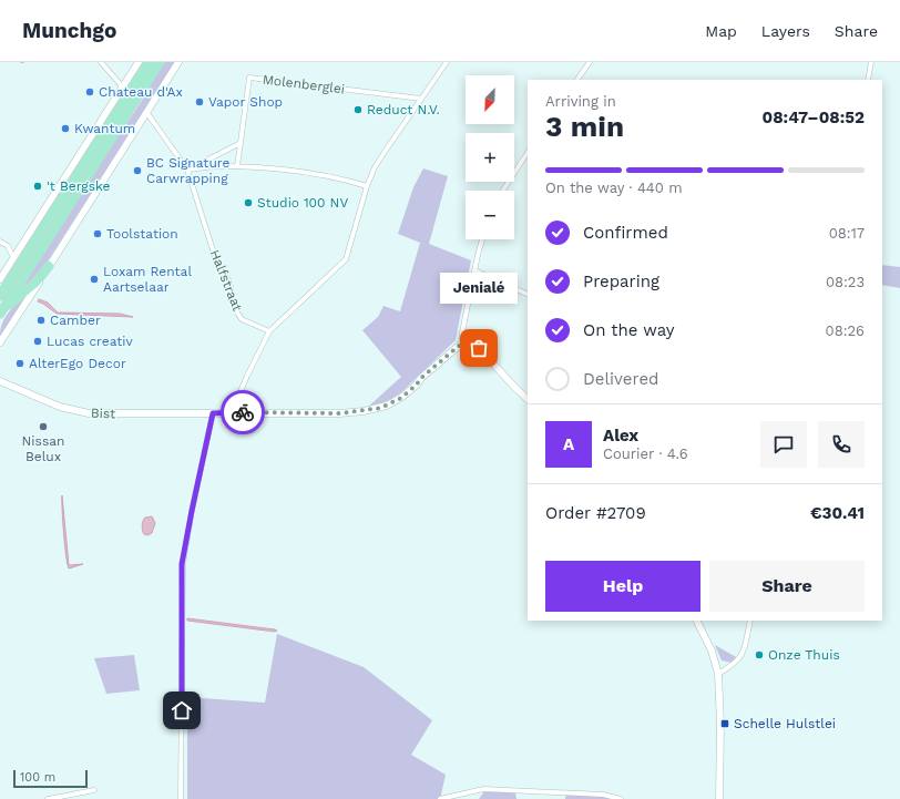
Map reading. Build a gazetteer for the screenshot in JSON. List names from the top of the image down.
{
  "streets": {
    "street": ["Molenberglei", "Halfstraat", "Bist"]
  },
  "places": {
    "other": [
      "Chateau d'Ax",
      "Vapor Shop",
      "Reduct N.V.",
      "Kwantum",
      "BC Signature Carwrapping",
      "'t Bergske",
      "Studio 100 NV",
      "Toolstation",
      "Loxam Rental Aartselaar",
      "Camber",
      "Lucas creativ",
      "Jenialé",
      "AlterEgo Decor",
      "Nissan Belux",
      "Onze Thuis"
    ],
    "transit": ["Schelle Hulstlei"]
  },
  "scale_bar": "100 m",
  "north": "bottom left",
  "page": {
    "header": "Munchgo",
    "nav": ["Map", "Layers", "Share"],
    "map_buttons": ["+", "−"],
    "heading": ["3 min", "Arriving in", "08:47–08:52"],
    "panel": [
      "Alex",
      "Courier · 4.6",
      "Order #2709",
      "€30.41"
    ],
    "bar": "On the way · 440 m",
    "list": [
      ["Confirmed", "08:17"],
      ["Preparing", "08:23"],
      ["On the way", "08:26"],
      "Delivered"
    ],
    "bubble": "Jenialé",
    "round": "A",
    "buttons": ["Help", "Share"],
    "scale": "100 m"
  }
}
